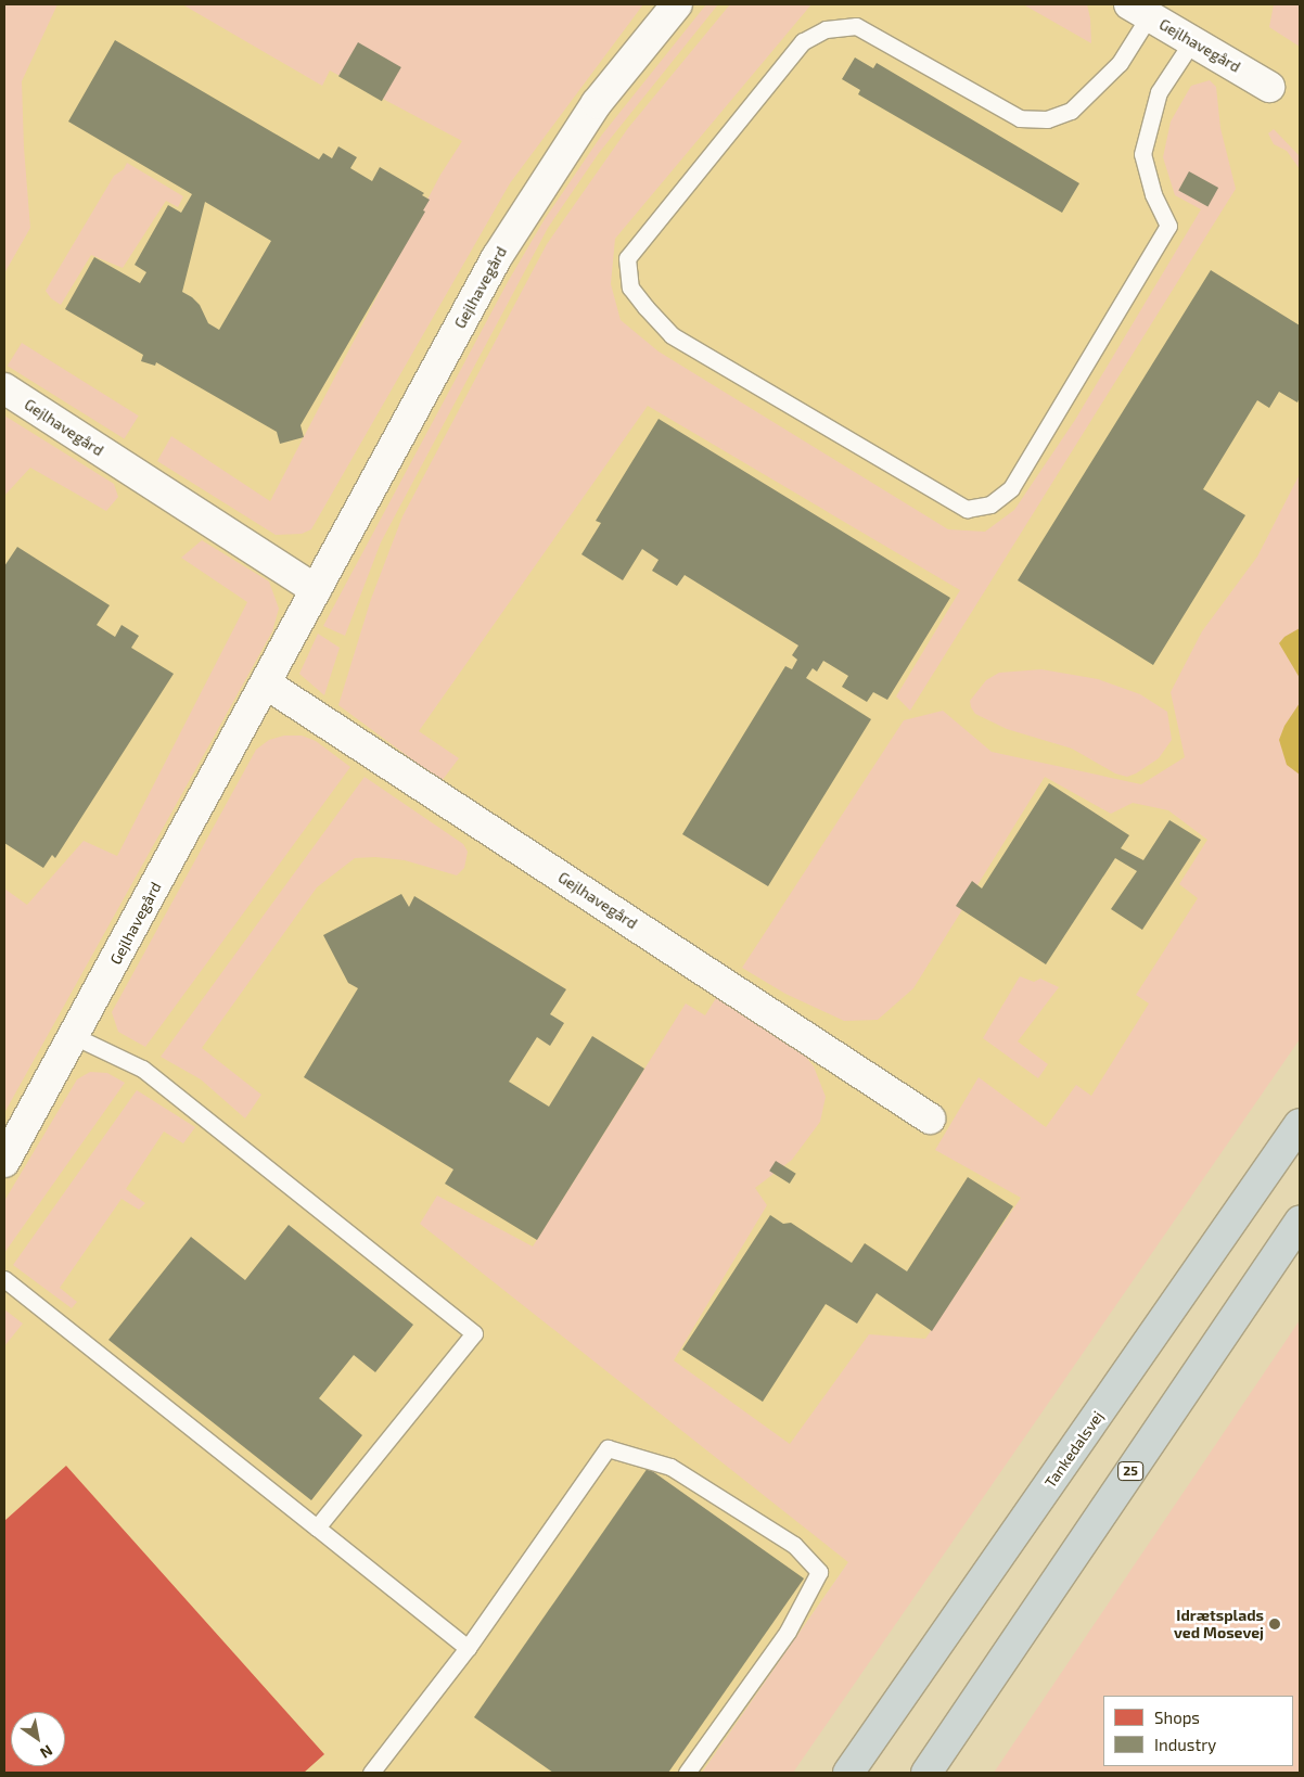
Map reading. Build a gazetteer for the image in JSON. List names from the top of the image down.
{
  "streets": {
    "highway": ["Tankedalsvej", "25"],
    "street": ["Gejlhavegård"]
  },
  "places": ["Idrætsplads ved Mosevej"],
  "legend": ["Shops", "Industry"],
  "north": "bottom right"
}
